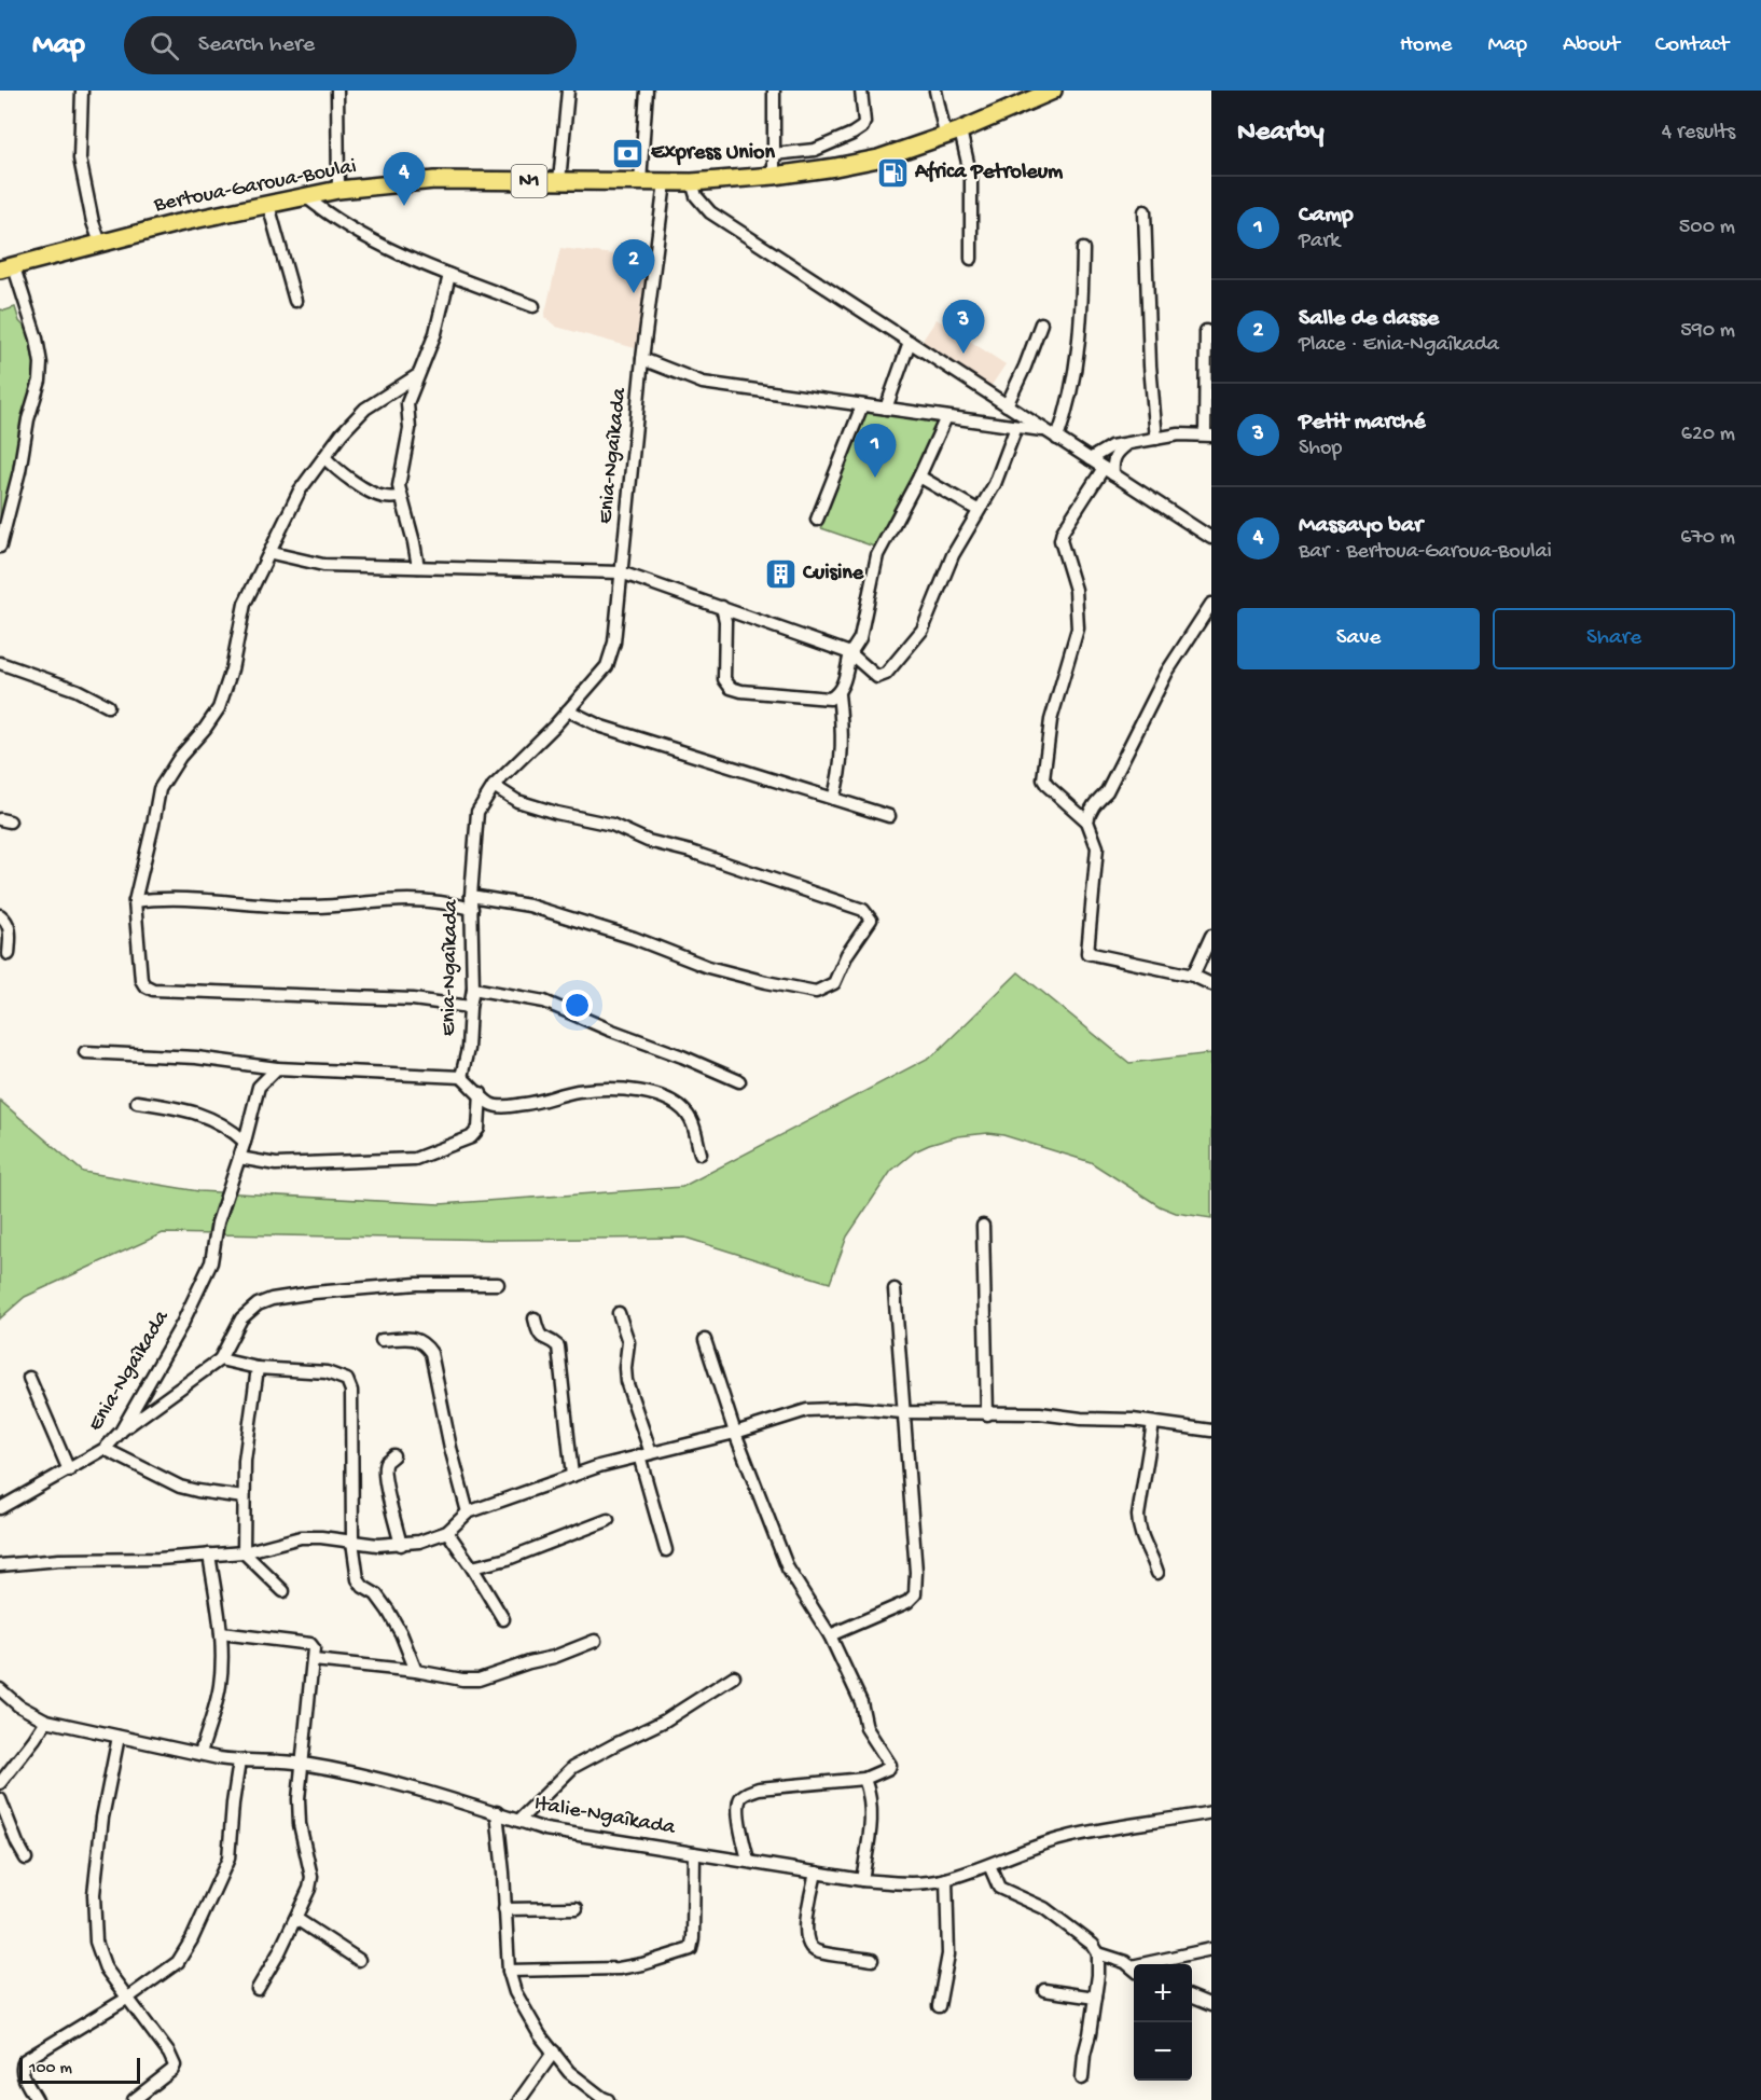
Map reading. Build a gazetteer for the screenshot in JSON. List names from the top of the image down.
{
  "streets": {
    "highway": ["N1", "Bertoua-Garoua-Boulai"],
    "street": ["Enia-Ngaîkada", "Italie-Ngaîkada"]
  },
  "crossings": [
    ["Bertoua-Garoua-Boulai", "Enia-Ngaîkada"]
  ],
  "places": {
    "bank": ["Express Union"],
    "fuel station": ["Africa Petroleum"],
    "building": ["Cuisine"]
  },
  "scale_bar": "100 m",
  "page": {
    "header": "Map",
    "search": "Search here",
    "nav": [
      "Home",
      "Map",
      "About",
      "Contact"
    ],
    "heading": ["Nearby", "4 results"],
    "pins": [
      "4",
      "2",
      "3",
      "1"
    ],
    "list": [
      {
        "mark": "1",
        "name": "Camp",
        "note": "Park",
        "value": "500 m"
      },
      {
        "mark": "2",
        "name": "Salle de classe",
        "note": "Place · Enia-Ngaîkada",
        "value": "590 m"
      },
      {
        "mark": "3",
        "name": "Petit marché",
        "note": "Shop",
        "value": "620 m"
      },
      {
        "mark": "4",
        "name": "Massayo bar",
        "note": "Bar · Bertoua-Garoua-Boulai",
        "value": "670 m"
      }
    ],
    "buttons": ["Save", "Share"],
    "map_buttons": ["+", "−"],
    "scale": "100 m"
  }
}
